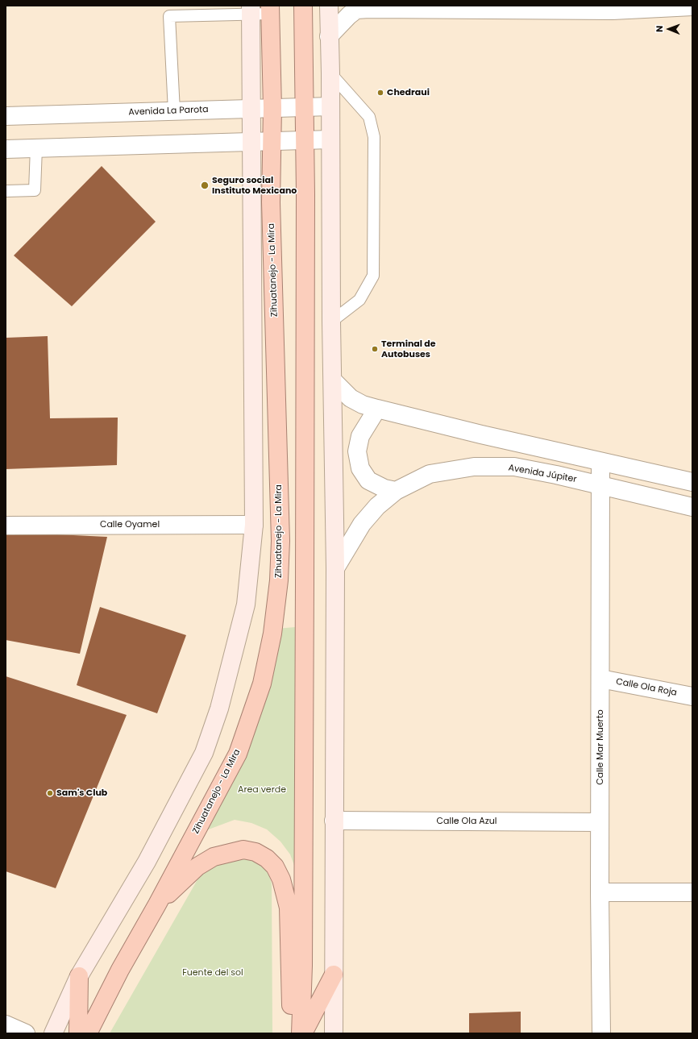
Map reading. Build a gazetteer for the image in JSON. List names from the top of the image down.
{
  "streets": {
    "highway": ["Zihuatanejo - La Mira"],
    "street": [
      "Avenida La Parota",
      "Avenida Júpiter",
      "Calle Oyamel",
      "Calle Ola Roja",
      "Calle Mar Muerto",
      "Calle Ola Azul"
    ]
  },
  "crossings": [
    ["Avenida La Parota", "Zihuatanejo - La Mira"],
    ["Avenida Júpiter", "Calle Mar Muerto"],
    ["Calle Ola Roja", "Calle Mar Muerto"],
    ["Calle Mar Muerto", "Calle Ola Azul"]
  ],
  "parks": ["Area verde", "Fuente del sol"],
  "places": [
    "Chedraui",
    "Seguro social Instituto Mexicano",
    "Terminal de Autobuses",
    "Sam's Club"
  ],
  "north": "left"
}
